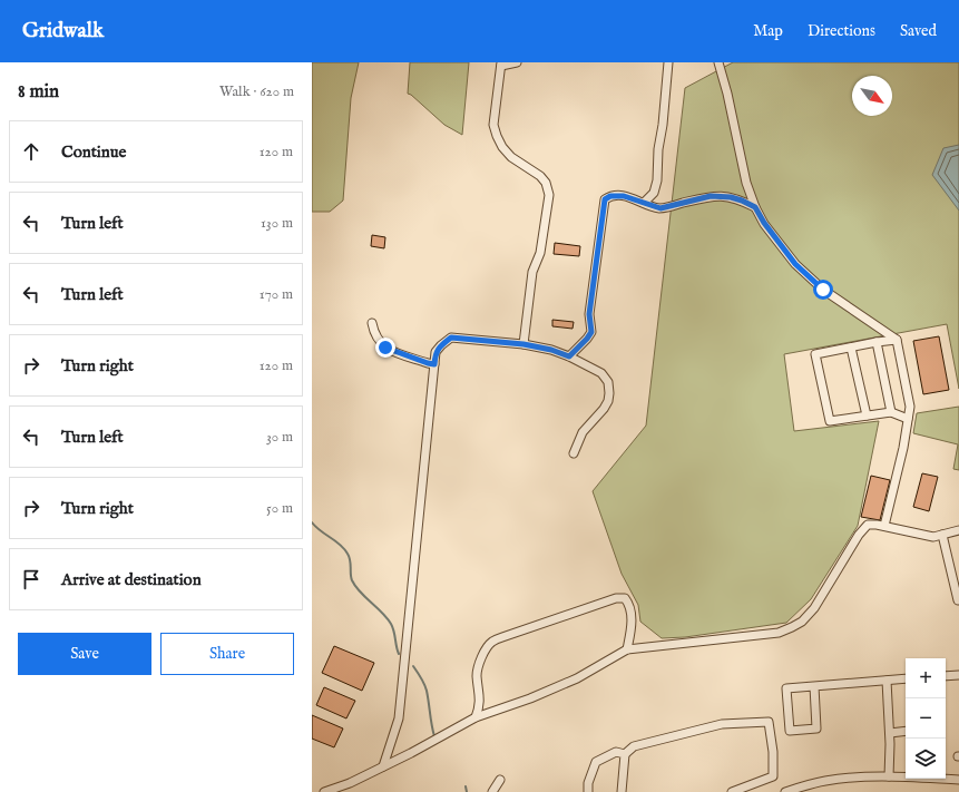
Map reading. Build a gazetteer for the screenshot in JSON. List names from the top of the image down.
{
  "north": "bottom right",
  "page": {
    "header": "Gridwalk",
    "nav": ["Map", "Directions", "Saved"],
    "heading": ["8 min", "Walk · 620 m"],
    "list": [
      ["Continue", "120 m"],
      ["Turn left", "130 m"],
      ["Turn left", "170 m"],
      ["Turn right", "120 m"],
      ["Turn left", "30 m"],
      ["Turn right", "50 m"],
      "Arrive at destination"
    ],
    "buttons": ["Save", "Share"],
    "map_buttons": ["+", "−"]
  }
}
